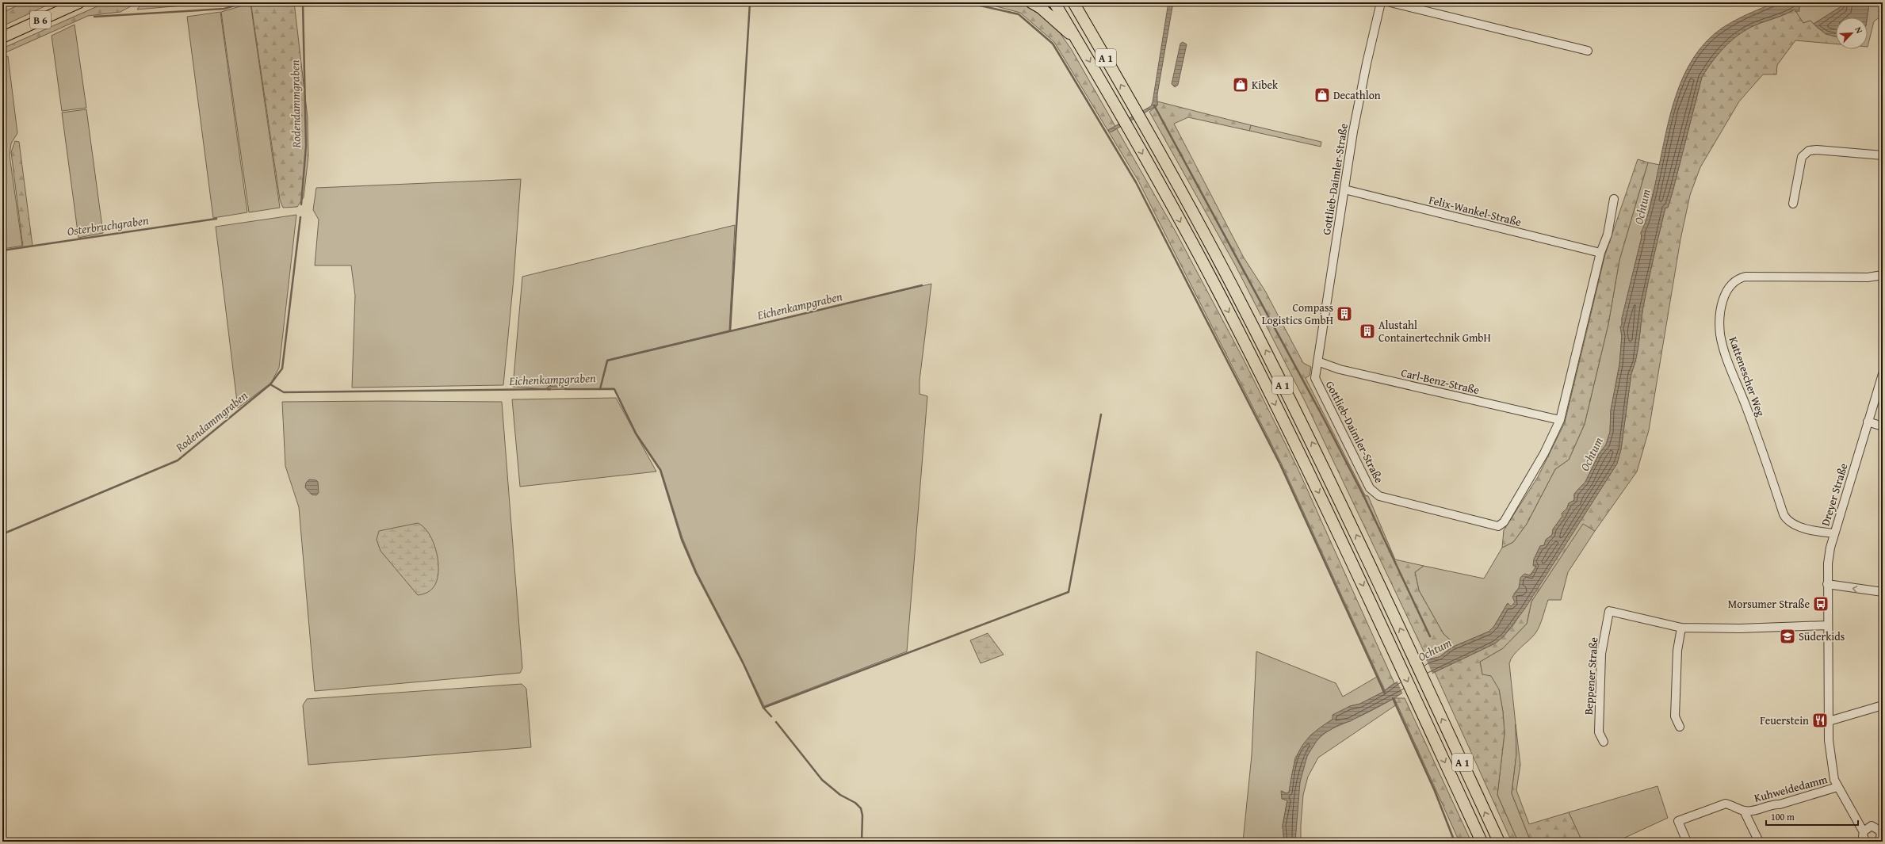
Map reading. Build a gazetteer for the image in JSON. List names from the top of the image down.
{
  "streets": {
    "highway": ["B 6", "A 1"],
    "street": [
      "Gottlieb-Daimler-Straße",
      "Felix-Wankel-Straße",
      "Kattenescher Weg",
      "Carl-Benz-Straße",
      "Dreyer Straße",
      "Beppener Straße",
      "Kuhweidedamm"
    ]
  },
  "crossings": [
    ["Gottlieb-Daimler-Straße", "Felix-Wankel-Straße"],
    ["Gottlieb-Daimler-Straße", "Carl-Benz-Straße"],
    ["Kattenescher Weg", "Dreyer Straße"],
    ["Dreyer Straße", "Kuhweidedamm"]
  ],
  "water": [
    "Rodendammgraben",
    "Ochtum",
    "Osterbruchgraben",
    "Eichenkampgraben"
  ],
  "places": {
    "shop": ["Kibek", "Decathlon"],
    "building": ["Compass Logistics GmbH", "Alustahl Containertechnik GmbH"],
    "bus stop": ["Morsumer Straße"],
    "school or university": ["Süderkids"],
    "restaurant": ["Feuerstein"]
  },
  "scale_bar": "100 m",
  "north": "top right"
}
